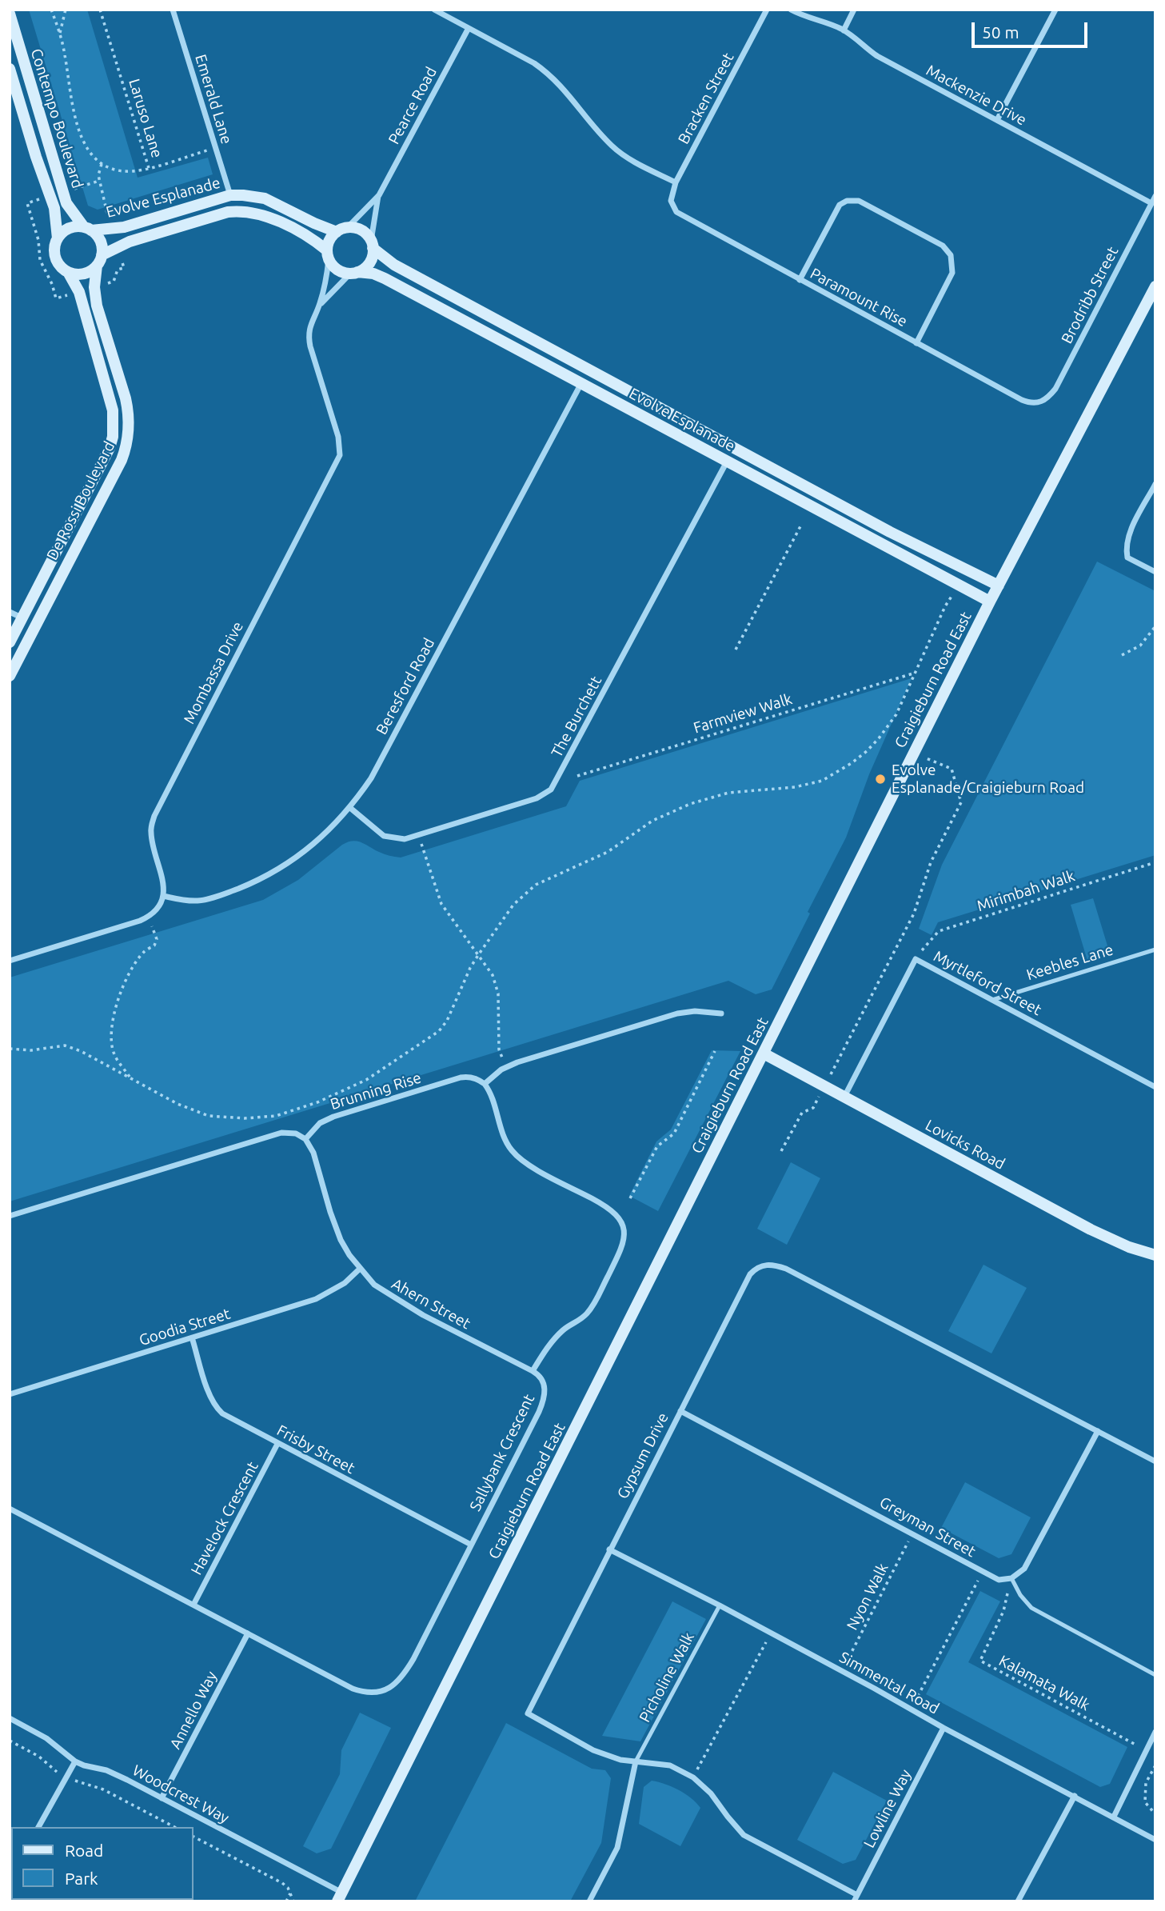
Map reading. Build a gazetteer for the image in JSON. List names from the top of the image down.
{
  "streets": {
    "street": [
      "Mackenzie Drive",
      "Bracken Street",
      "Emerald Lane",
      "Pearce Road",
      "Contempo Boulevard",
      "Evolve Esplanade",
      "Brodribb Street",
      "Paramount Rise",
      "De Rossi Boulevard",
      "Mombassa Drive",
      "Craigieburn Road East",
      "Beresford Road",
      "The Burchett",
      "Myrtleford Street",
      "Brunning Rise",
      "Lovicks Road",
      "Ahern Street",
      "Goodia Street",
      "Frisby Street",
      "Sallybank Crescent",
      "Gypsum Drive",
      "Havelock Crescent",
      "Greyman Street",
      "Simmental Road",
      "Annello Way",
      "Woodcrest Way",
      "Lowline Way"
    ],
    "lane": ["Keebles Lane", "Picholine Walk"],
    "path": [
      "Laruso Lane",
      "Farmview Walk",
      "Mirimbah Walk",
      "Nyon Walk",
      "Kalamata Walk"
    ]
  },
  "crossings": [
    ["Mackenzie Drive", "Brodribb Street"],
    ["Bracken Street", "Paramount Rise"],
    ["Emerald Lane", "Laruso Lane"],
    ["Emerald Lane", "Evolve Esplanade"],
    ["Pearce Road", "Evolve Esplanade"],
    ["Pearce Road", "Mombassa Drive"],
    ["Contempo Boulevard", "Evolve Esplanade"],
    ["Contempo Boulevard", "De Rossi Boulevard"],
    ["Evolve Esplanade", "De Rossi Boulevard"],
    ["Evolve Esplanade", "Mombassa Drive"],
    ["Evolve Esplanade", "Craigieburn Road East"],
    ["Evolve Esplanade", "Beresford Road"],
    ["Evolve Esplanade", "The Burchett"],
    ["Brodribb Street", "Paramount Rise"],
    ["Mombassa Drive", "Beresford Road"],
    ["Craigieburn Road East", "Lovicks Road"],
    ["Craigieburn Road East", "Woodcrest Way"],
    ["Beresford Road", "The Burchett"],
    ["Mirimbah Walk", "Myrtleford Street"],
    ["Keebles Lane", "Myrtleford Street"],
    ["Myrtleford Street", "Lovicks Road"],
    ["Brunning Rise", "Ahern Street"],
    ["Brunning Rise", "Sallybank Crescent"],
    ["Ahern Street", "Goodia Street"],
    ["Ahern Street", "Sallybank Crescent"],
    ["Goodia Street", "Frisby Street"],
    ["Frisby Street", "Sallybank Crescent"],
    ["Frisby Street", "Havelock Crescent"],
    ["Sallybank Crescent", "Havelock Crescent"],
    ["Sallybank Crescent", "Annello Way"],
    ["Gypsum Drive", "Greyman Street"],
    ["Gypsum Drive", "Picholine Walk"],
    ["Gypsum Drive", "Simmental Road"],
    ["Gypsum Drive", "Lowline Way"],
    ["Greyman Street", "Nyon Walk"],
    ["Nyon Walk", "Simmental Road"],
    ["Picholine Walk", "Simmental Road"],
    ["Simmental Road", "Lowline Way"],
    ["Annello Way", "Woodcrest Way"]
  ],
  "places": ["Evolve Esplanade/Craigieburn Road"],
  "legend": ["Road", "Park"],
  "scale_bar": "50 m"
}
